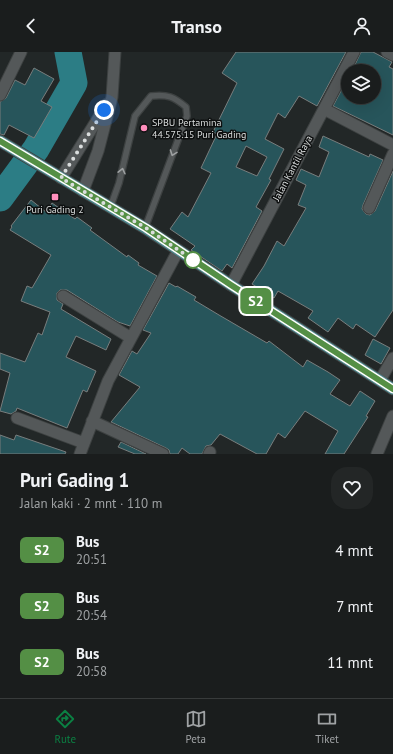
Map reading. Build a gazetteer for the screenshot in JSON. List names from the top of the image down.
{
  "streets": {
    "street": ["Jalan Kantil Raya"]
  },
  "places": {
    "other": ["SPBU Pertamina 44.575.15 Puri Gading"],
    "transit": ["Puri Gading 2"]
  },
  "lines": ["bus line S2"],
  "page": {
    "header": "Transo",
    "on_map": "S2",
    "heading": ["Puri Gading 1", "Jalan kaki · 2 mnt · 110 m"],
    "list": [
      {
        "mark": "S2",
        "name": "Bus",
        "note": "20:51",
        "value": "4 mnt"
      },
      {
        "mark": "S2",
        "name": "Bus",
        "note": "20:54",
        "value": "7 mnt"
      },
      {
        "mark": "S2",
        "name": "Bus",
        "note": "20:58",
        "value": "11 mnt"
      }
    ],
    "tabs": ["Rute", "Peta", "Tiket"]
  }
}
